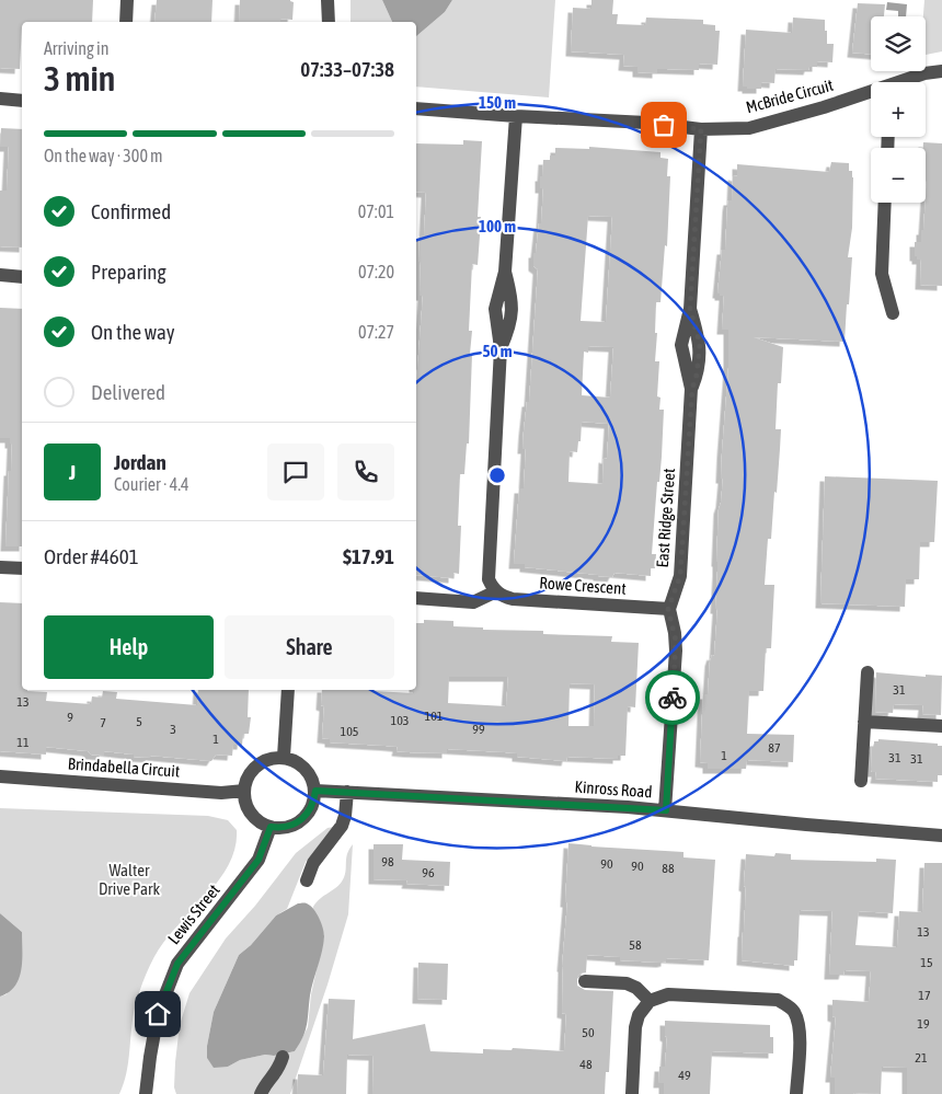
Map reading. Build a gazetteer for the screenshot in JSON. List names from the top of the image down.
{
  "streets": {
    "street": [
      "McBride Circuit",
      "East Ridge Street",
      "Rowe Crescent",
      "Brindabella Circuit",
      "Kinross Road",
      "Lewis Street"
    ]
  },
  "crossings": [
    ["McBride Circuit", "East Ridge Street"],
    ["East Ridge Street", "Rowe Crescent"],
    ["Brindabella Circuit", "Kinross Road"],
    ["Brindabella Circuit", "Lewis Street"],
    ["Kinross Road", "Lewis Street"]
  ],
  "parks": ["Walter Drive Park"],
  "house_numbers": [
    "31",
    "13",
    "101",
    "9",
    "103",
    "5",
    "7",
    "3",
    "99",
    "105",
    "1",
    "11",
    "87",
    "1",
    "31",
    "31",
    "98",
    "90",
    "90",
    "88",
    "96",
    "13",
    "58",
    "15",
    "17",
    "19",
    "50",
    "21",
    "48",
    "49"
  ],
  "page": {
    "map_buttons": ["+", "−"],
    "heading": ["3 min", "Arriving in", "07:33–07:38"],
    "panel": [
      "Jordan",
      "Courier · 4.4",
      "Order #4601",
      "$17.91"
    ],
    "bar": "On the way · 300 m",
    "list": [
      ["Confirmed", "07:01"],
      ["Preparing", "07:20"],
      ["On the way", "07:27"],
      "Delivered"
    ],
    "round": "J",
    "buttons": ["Help", "Share"]
  },
  "rings": ["150 m", "100 m", "50 m"]
}
